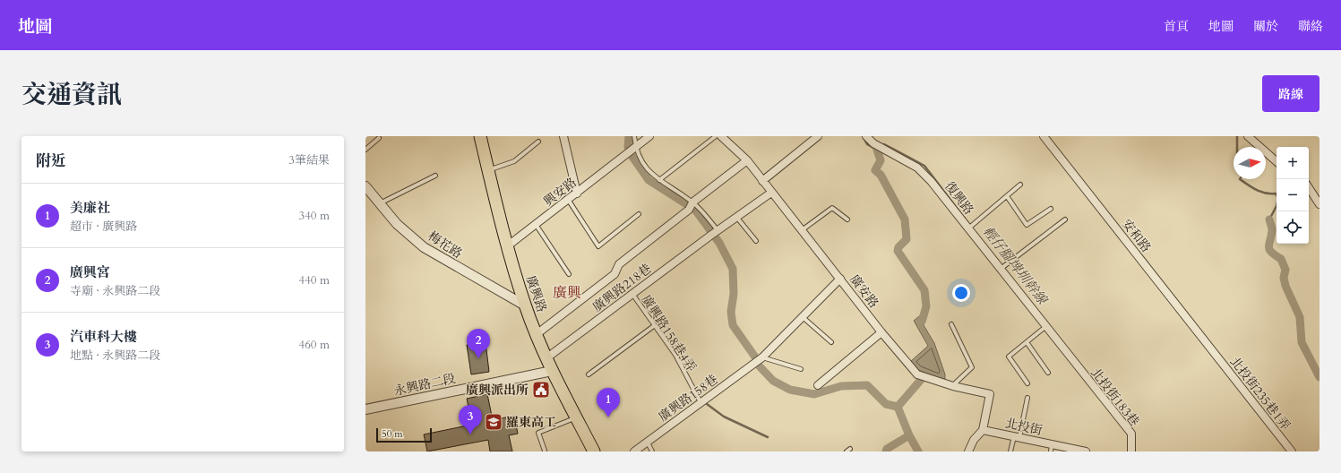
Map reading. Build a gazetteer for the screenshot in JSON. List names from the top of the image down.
{
  "streets": {
    "main road": ["廣興路"],
    "street": [
      "興安路",
      "復興路",
      "安和路",
      "梅花路",
      "廣興路218巷",
      "廣安路",
      "永興路二段",
      "北投街235巷1弄",
      "北投街183巷",
      "廣興路158巷",
      "北投街"
    ],
    "lane": ["廣興路158巷4弄"]
  },
  "crossings": [
    ["興安路", "廣興路"],
    ["復興路", "北投街183巷"],
    ["安和路", "北投街235巷1弄"],
    ["梅花路", "廣興路"],
    ["廣興路218巷", "廣興路"],
    ["廣興路218巷", "廣興路158巷4弄"],
    ["廣安路", "北投街"],
    ["廣興路", "永興路二段"],
    ["廣興路158巷4弄", "廣興路158巷"]
  ],
  "districts": ["廣興"],
  "water": ["輕仔腳埤圳幹線"],
  "places": {
    "public building": ["廣興派出所"],
    "school or university": ["羅東高工"]
  },
  "scale_bar": "50 m",
  "north": "right",
  "page": {
    "header": "地圖",
    "nav": [
      "首頁",
      "地圖",
      "關於",
      "聯絡"
    ],
    "title": "交通資訊",
    "buttons": "路線",
    "heading": ["附近", "3筆結果"],
    "map_buttons": ["+", "−"],
    "list": [
      {
        "mark": "1",
        "name": "美廉社",
        "note": "超市 · 廣興路",
        "value": "340 m"
      },
      {
        "mark": "2",
        "name": "廣興宮",
        "note": "寺廟 · 永興路二段",
        "value": "440 m"
      },
      {
        "mark": "3",
        "name": "汽車科大樓",
        "note": "地點 · 永興路二段",
        "value": "460 m"
      }
    ],
    "pins": ["2", "1", "3"],
    "scale": "50 m"
  }
}
